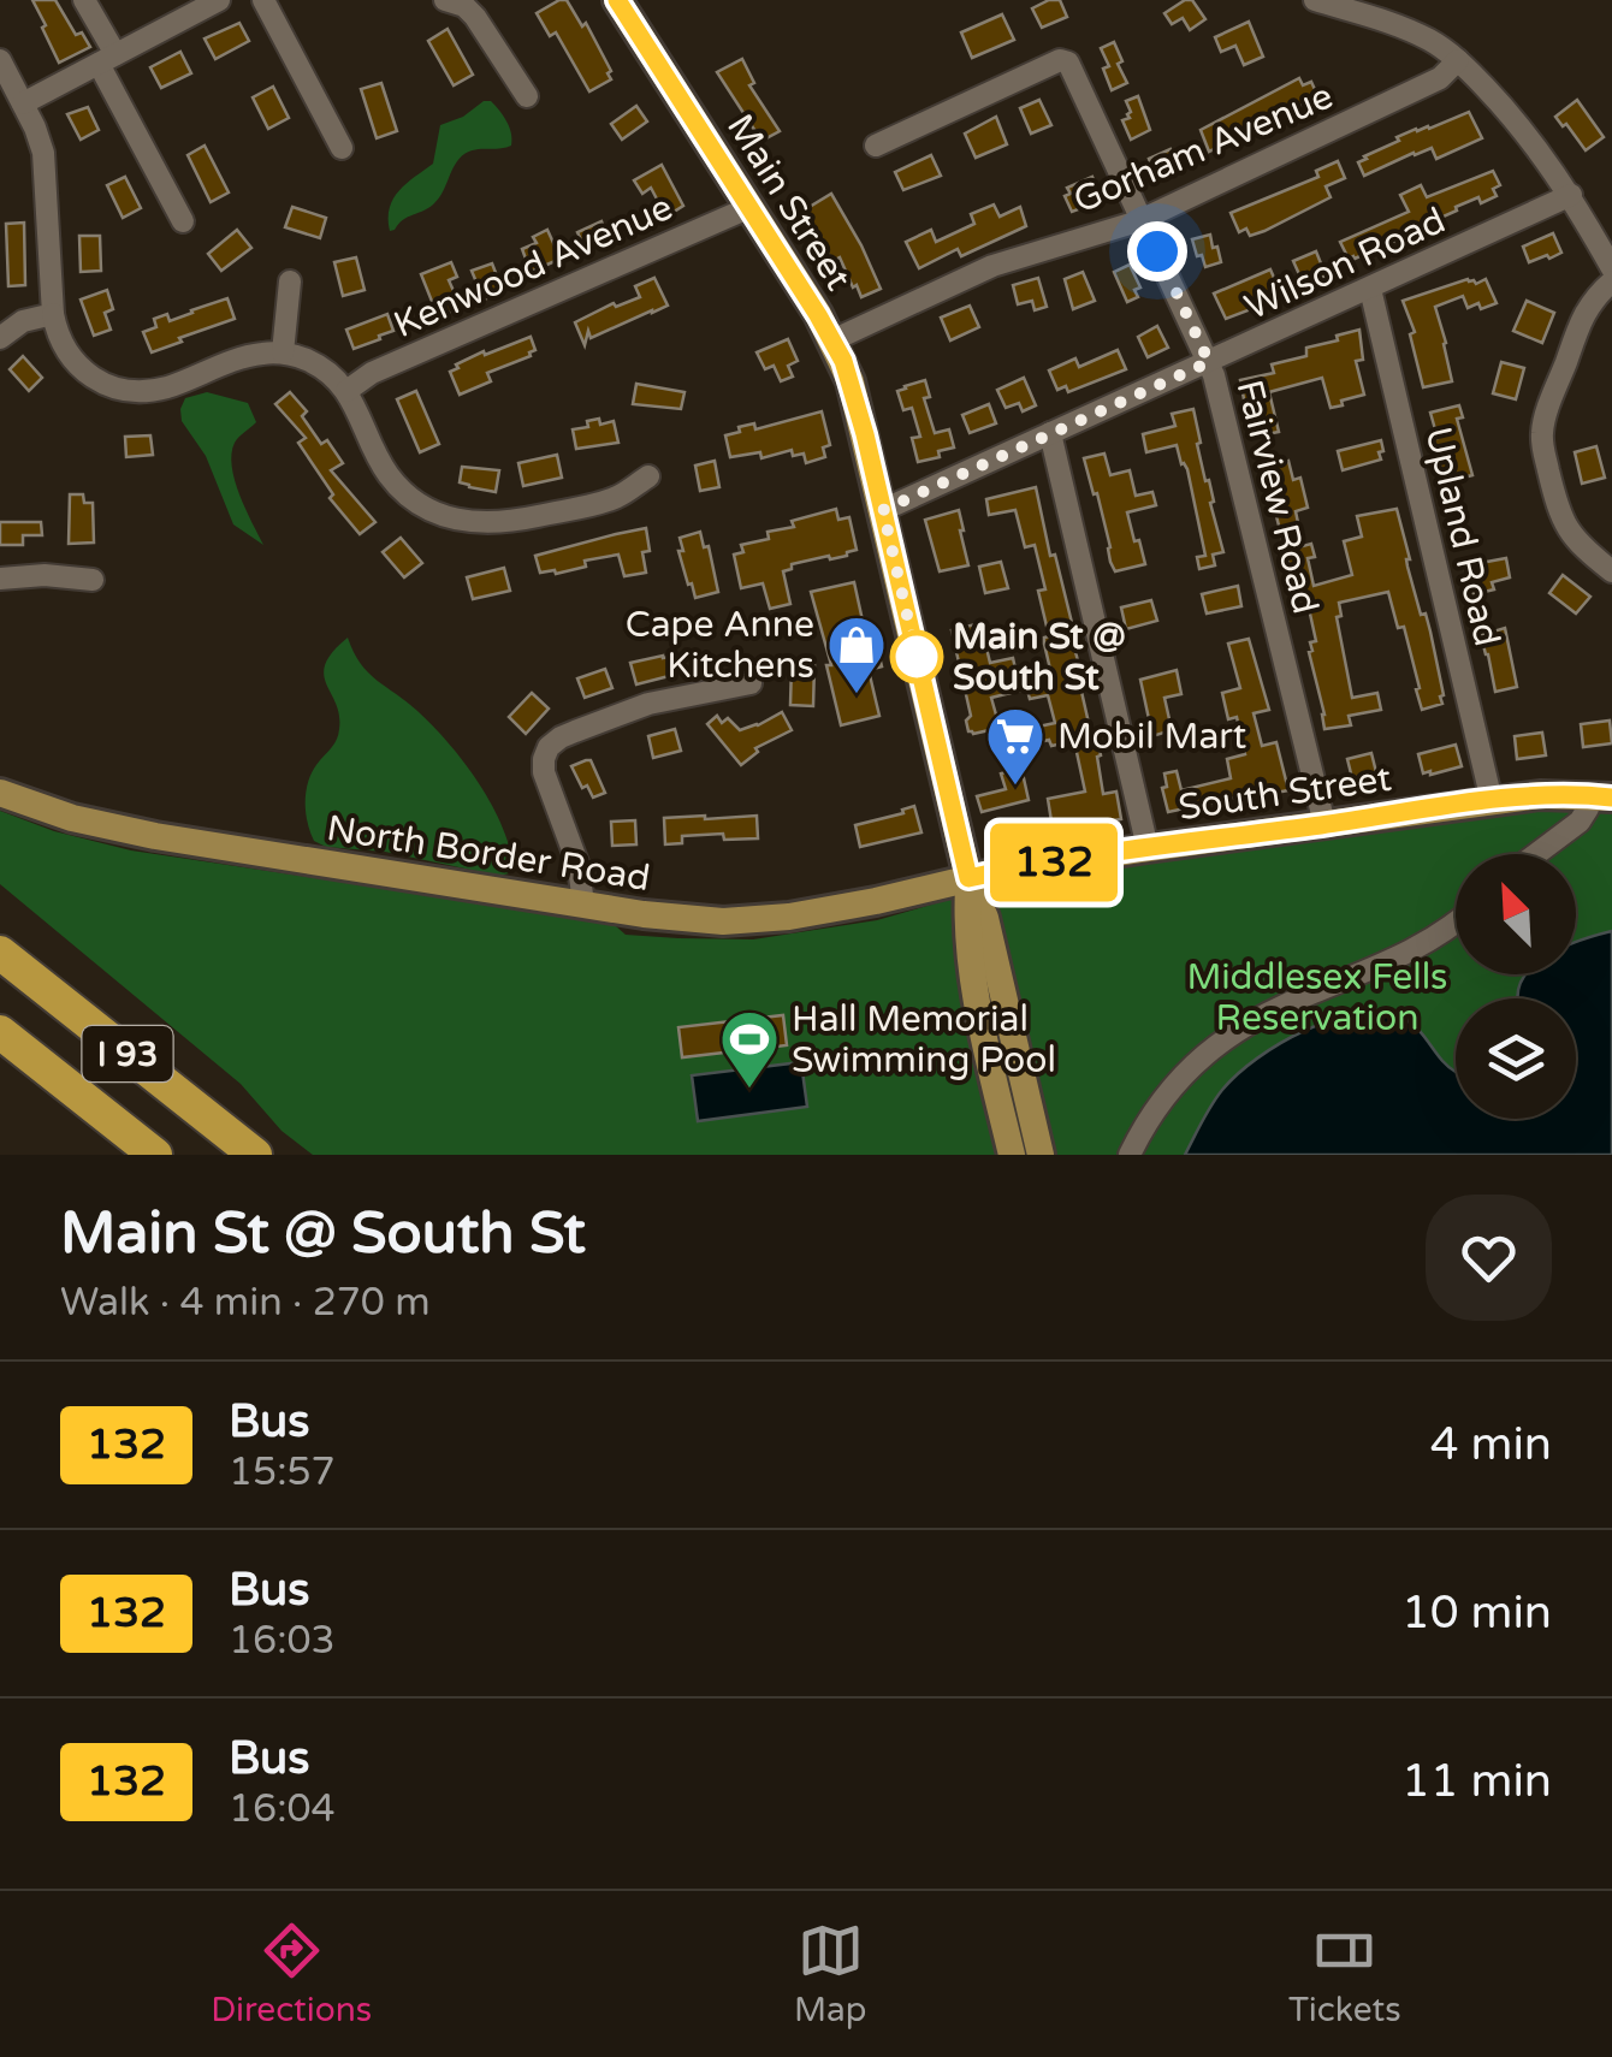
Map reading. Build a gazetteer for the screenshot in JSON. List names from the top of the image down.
{
  "streets": {
    "highway": ["I 93"],
    "main road": ["Main Street", "South Street", "North Border Road"],
    "street": [
      "Gorham Avenue",
      "Wilson Road",
      "Kenwood Avenue",
      "Fairview Road",
      "Upland Road"
    ]
  },
  "crossings": [
    ["Gorham Avenue", "Main Street"],
    ["Gorham Avenue", "Fairview Road"],
    ["Main Street", "Wilson Road"],
    ["Main Street", "Kenwood Avenue"],
    ["Main Street", "South Street"],
    ["Main Street", "North Border Road"],
    ["Wilson Road", "Fairview Road"],
    ["Wilson Road", "Upland Road"],
    ["Fairview Road", "South Street"],
    ["Upland Road", "South Street"],
    ["South Street", "North Border Road"]
  ],
  "parks": ["Middlesex Fells Reservation"],
  "places": {
    "other": ["Main St @ South St"],
    "shop": ["Cape Anne Kitchens"],
    "supermarket": ["Mobil Mart"],
    "sports": ["Hall Memorial Swimming Pool"]
  },
  "lines": ["bus line 132"],
  "north": "top left",
  "page": {
    "on_map": "132",
    "heading": ["Main St @ South St", "Walk · 4 min · 270 m"],
    "list": [
      {
        "mark": "132",
        "name": "Bus",
        "note": "15:57",
        "value": "4 min"
      },
      {
        "mark": "132",
        "name": "Bus",
        "note": "16:03",
        "value": "10 min"
      },
      {
        "mark": "132",
        "name": "Bus",
        "note": "16:04",
        "value": "11 min"
      }
    ],
    "tabs": ["Directions", "Map", "Tickets"]
  }
}
